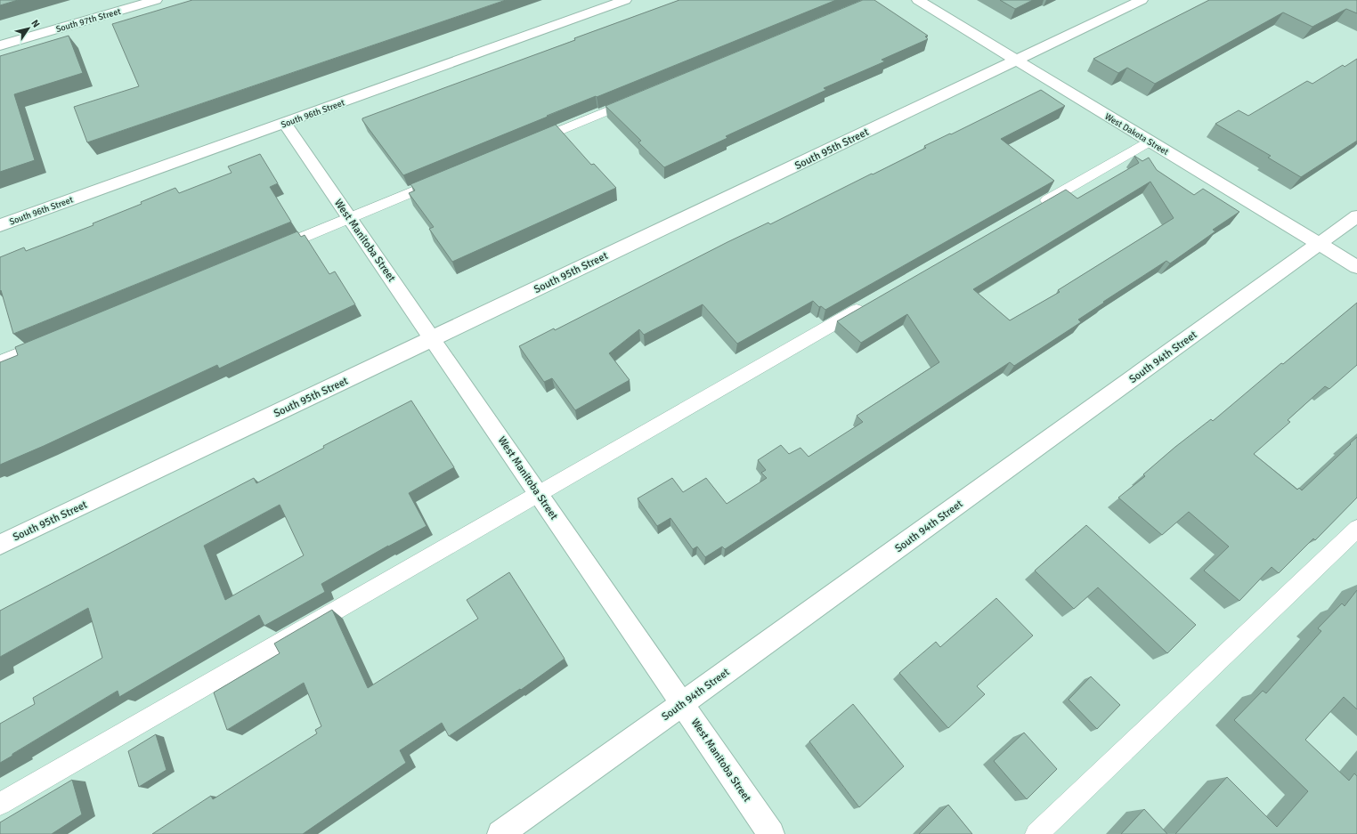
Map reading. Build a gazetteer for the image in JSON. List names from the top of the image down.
{
  "streets": {
    "street": [
      "South 97th Street",
      "South 96th Street",
      "West Dakota Street",
      "South 95th Street",
      "West Manitoba Street",
      "South 94th Street"
    ]
  },
  "crossings": [
    ["South 96th Street", "West Manitoba Street"],
    ["West Dakota Street", "South 95th Street"],
    ["West Dakota Street", "South 94th Street"],
    ["South 95th Street", "West Manitoba Street"],
    ["West Manitoba Street", "South 94th Street"]
  ],
  "north": "top right"
}
